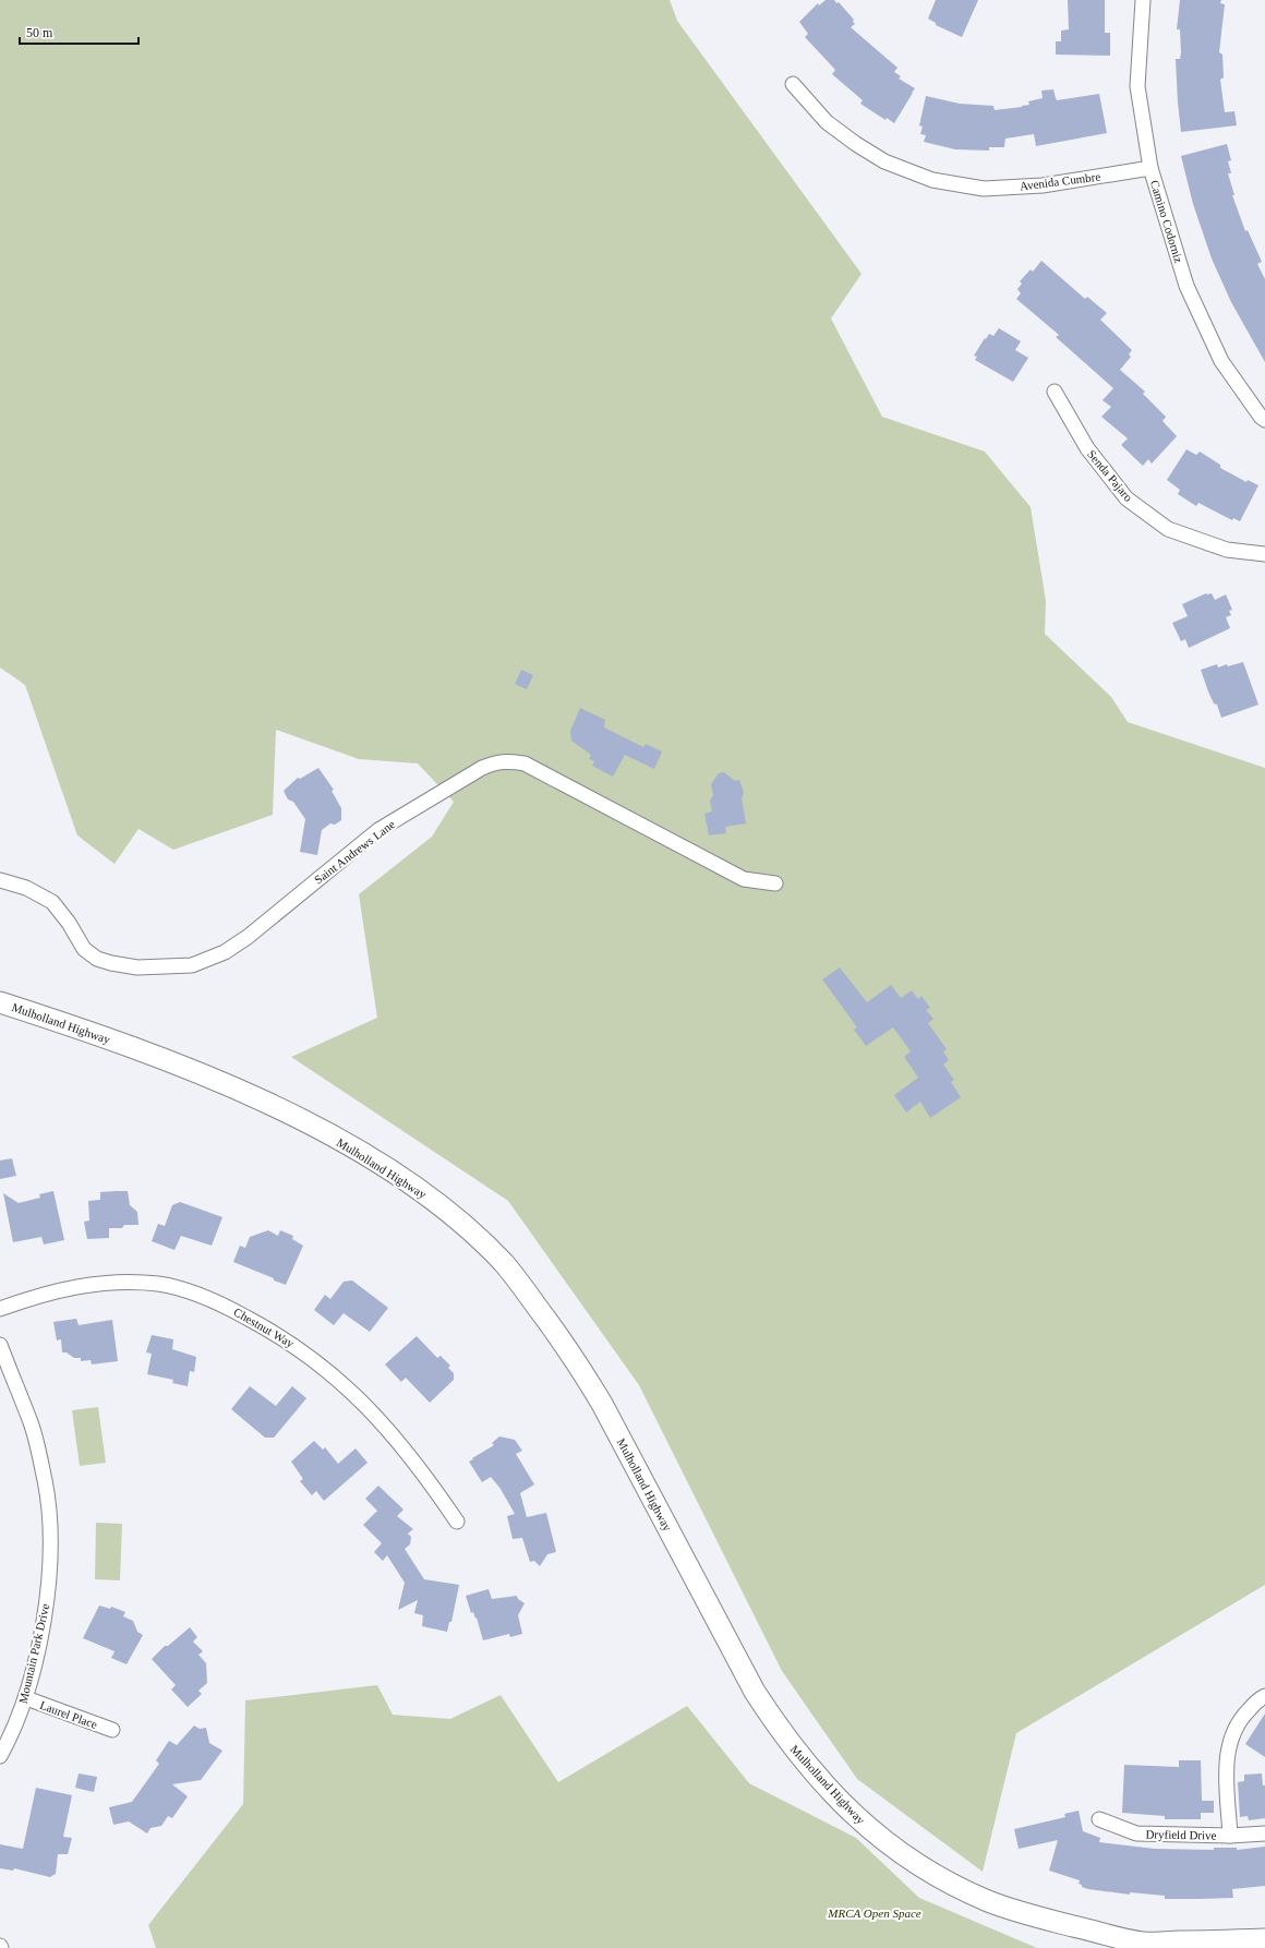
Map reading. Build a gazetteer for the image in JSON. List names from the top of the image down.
{
  "streets": {
    "main road": ["Mulholland Highway"],
    "street": [
      "Avenida Cumbre",
      "Camino Codorniz",
      "Senda Pajaro",
      "Saint Andrews Lane",
      "Chestnut Way",
      "Mountain Park Drive",
      "Laurel Place",
      "Dryfield Drive"
    ]
  },
  "crossings": [
    ["Avenida Cumbre", "Camino Codorniz"],
    ["Mountain Park Drive", "Laurel Place"]
  ],
  "parks": ["MRCA Open Space"],
  "scale_bar": "50 m"
}
